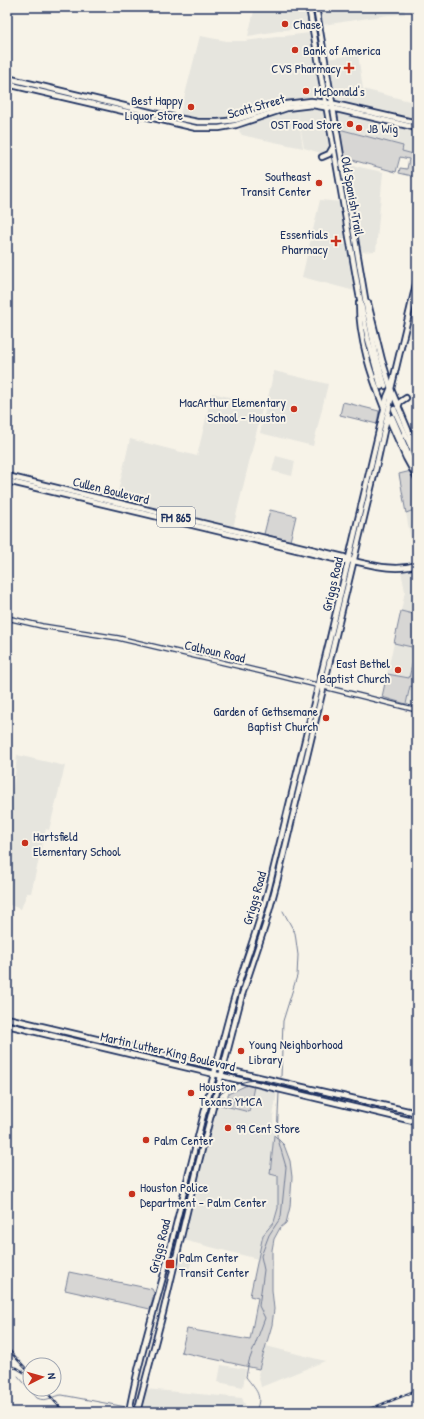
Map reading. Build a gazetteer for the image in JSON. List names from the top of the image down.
{
  "streets": {
    "main road": [
      "Scott Street",
      "Old Spanish Trail",
      "Cullen Boulevard",
      "FM 865",
      "Griggs Road",
      "Martin Luther King Boulevard"
    ],
    "street": ["Calhoun Road"]
  },
  "crossings": [
    ["Scott Street", "Old Spanish Trail"],
    ["Cullen Boulevard", "Griggs Road"],
    ["Griggs Road", "Calhoun Road"],
    ["Griggs Road", "Martin Luther King Boulevard"]
  ],
  "places": {
    "other": [
      "Chase",
      "Bank of America",
      "McDonald's",
      "Best Happy Liquor Store",
      "OST Food Store",
      "JB Wig",
      "Southeast Transit Center",
      "MacArthur Elementary School - Houston",
      "East Bethel Baptist Church",
      "Garden of Gethsemane Baptist Church",
      "Hartsfield Elementary School",
      "Young Neighborhood Library",
      "Houston Texans YMCA",
      "99 Cent Store",
      "Palm Center",
      "Houston Police Department - Palm Center"
    ],
    "health": ["CVS Pharmacy", "Essentials Pharmacy"],
    "transit": ["Palm Center Transit Center"]
  },
  "north": "right"
}
